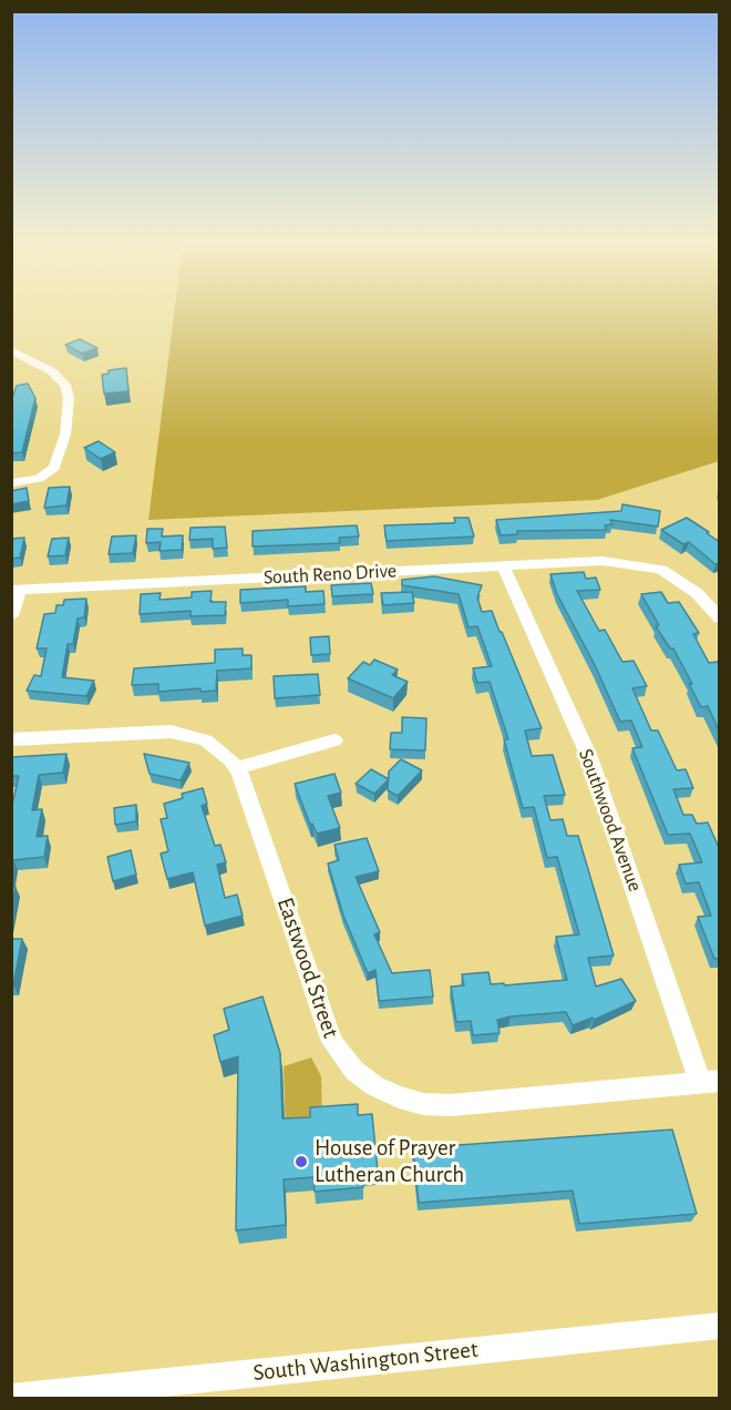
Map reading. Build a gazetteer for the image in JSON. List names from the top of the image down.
{
  "streets": {
    "street": [
      "South Reno Drive",
      "Southwood Avenue",
      "Eastwood Street",
      "South Washington Street"
    ]
  },
  "crossings": [
    ["South Reno Drive", "Southwood Avenue"],
    ["Southwood Avenue", "Eastwood Street"]
  ],
  "places": ["House of Prayer Lutheran Church"]
}
